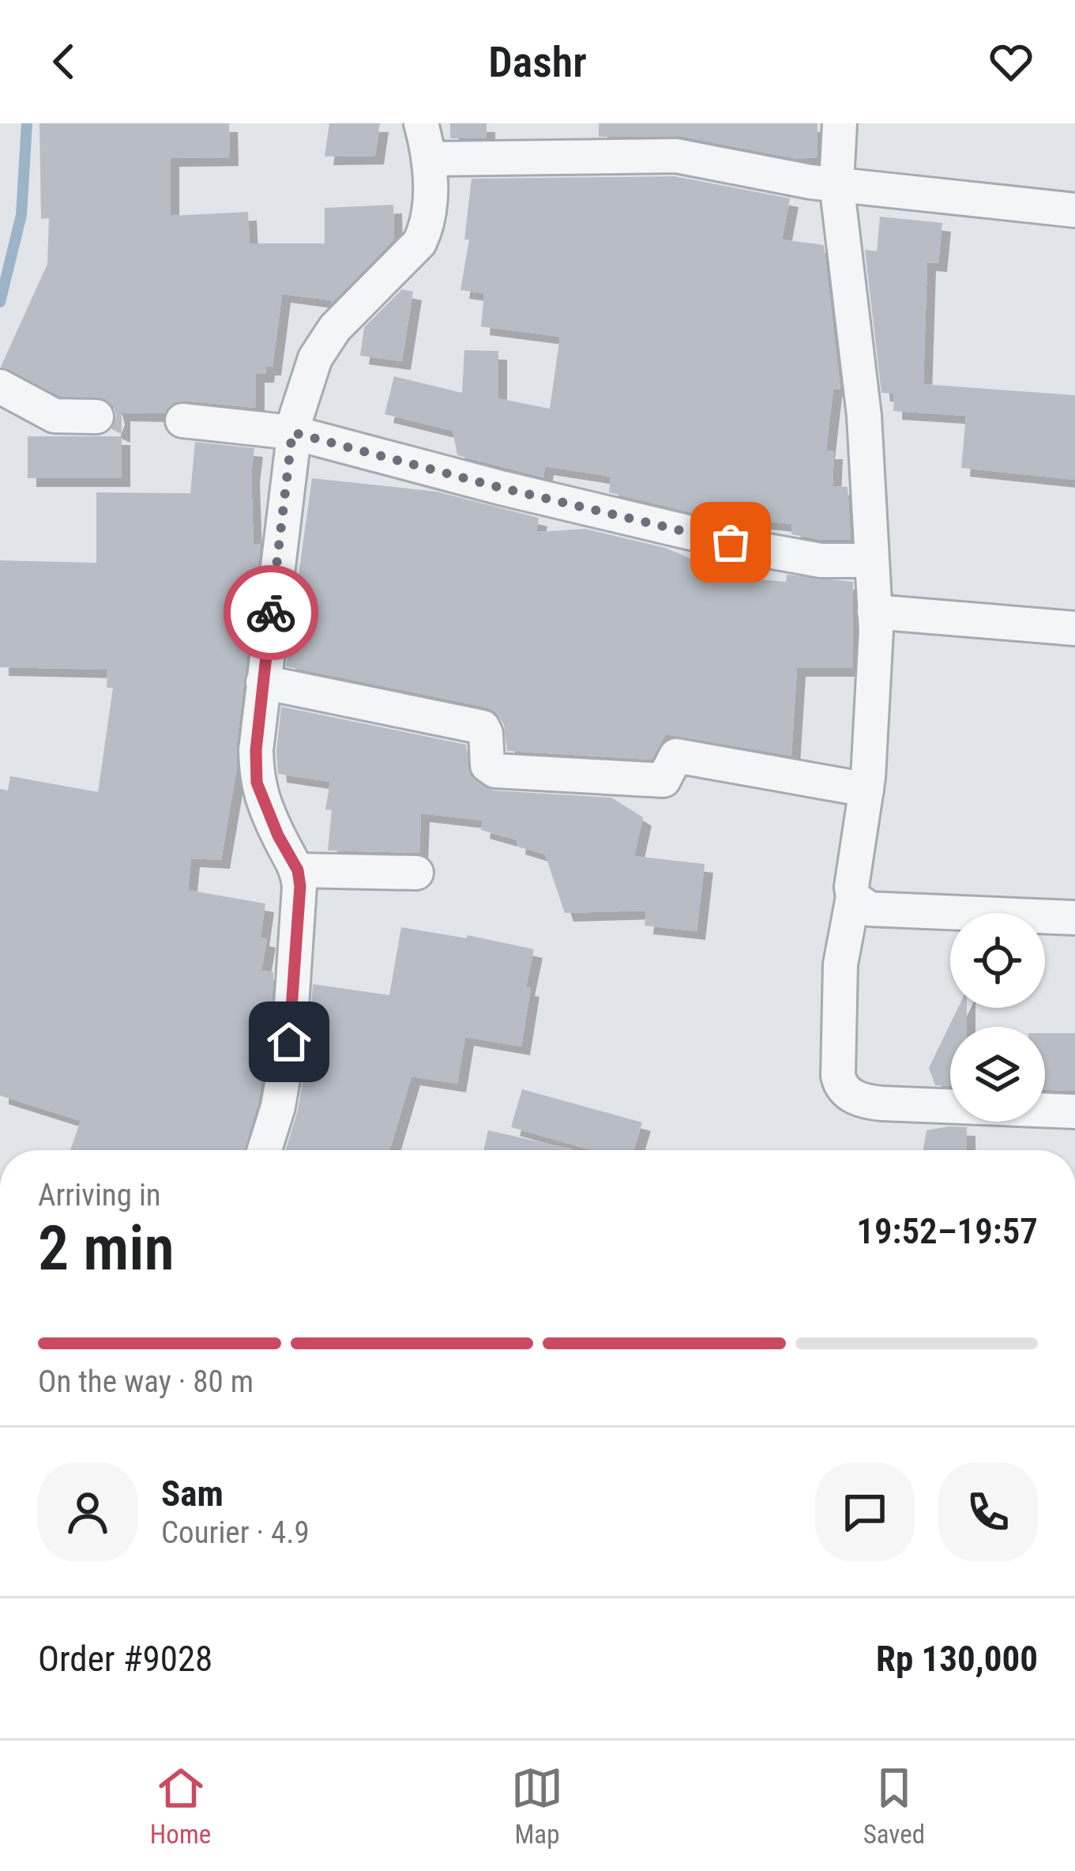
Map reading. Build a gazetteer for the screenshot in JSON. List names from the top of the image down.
{
  "page": {
    "header": "Dashr",
    "heading": ["2 min", "Arriving in", "19:52–19:57"],
    "panel": [
      "Sam",
      "Courier · 4.9",
      "Order #9028",
      "Rp 130,000"
    ],
    "bar": "On the way · 80 m",
    "tabs": ["Home", "Map", "Saved"]
  }
}
